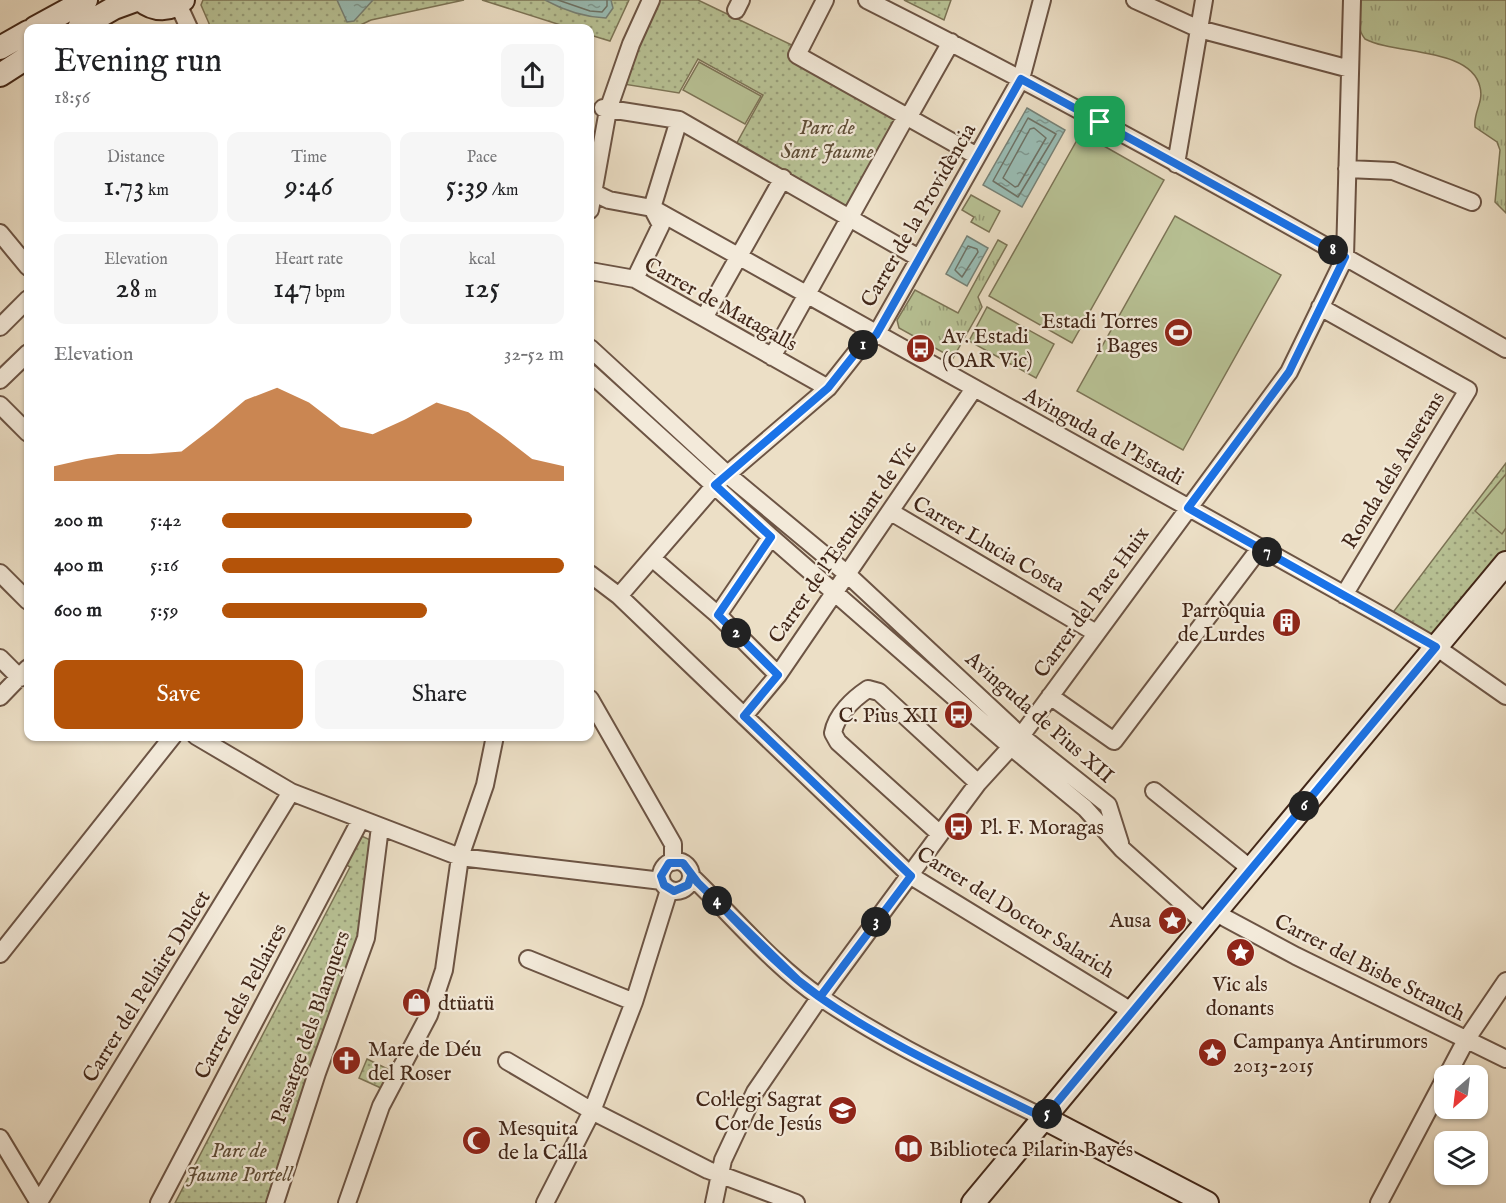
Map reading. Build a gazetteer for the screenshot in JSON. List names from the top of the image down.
{
  "streets": {
    "street": [
      "Carrer de la Providència",
      "Carrer de Matagalls",
      "Avinguda de l'Estadi",
      "Ronda dels Ausetans",
      "Carrer de l'Estudiant de Vic",
      "Carrer Llucia Costa",
      "Carrer del Pare Huix",
      "Avinguda de Pius XII",
      "Carrer del Doctor Salarich",
      "Carrer del Bisbe Strauch",
      "Carrer del Pellaire Dulcet",
      "Carrer dels Pellaires",
      "Passatge dels Blanquers"
    ]
  },
  "crossings": [
    ["Carrer de la Providència", "Carrer de Matagalls"],
    ["Carrer de la Providència", "Avinguda de l'Estadi"],
    ["Carrer de la Providència", "Avinguda de Pius XII"],
    ["Carrer de la Providència", "Carrer del Doctor Salarich"],
    ["Avinguda de l'Estadi", "Ronda dels Ausetans"],
    ["Avinguda de l'Estadi", "Carrer de l'Estudiant de Vic"],
    ["Avinguda de l'Estadi", "Carrer del Pare Huix"],
    ["Ronda dels Ausetans", "Carrer del Pare Huix"],
    ["Carrer de l'Estudiant de Vic", "Carrer Llucia Costa"],
    ["Carrer de l'Estudiant de Vic", "Avinguda de Pius XII"],
    ["Carrer de l'Estudiant de Vic", "Carrer del Doctor Salarich"],
    ["Carrer Llucia Costa", "Carrer del Pare Huix"],
    ["Carrer del Pare Huix", "Avinguda de Pius XII"],
    ["Carrer del Pare Huix", "Carrer del Doctor Salarich"],
    ["Avinguda de Pius XII", "Carrer del Bisbe Strauch"]
  ],
  "parks": ["Parc de Sant Jaume", "Parc de Jaume Portell"],
  "places": {
    "sports": ["Estadi Torres i Bages"],
    "bus stop": ["Av. Estadi (OAR Vic)", "C. Pius XII", "Pl. F. Moragas"],
    "building": ["Parròquia de Lurdes"],
    "place": ["Ausa", "Vic als donants", "Campanya Antirumors 2013-2015"],
    "shop": ["dtüatü"],
    "church": ["Mare de Déu del Roser"],
    "school or university": ["Col·legi Sagrat Cor de Jesús"],
    "mosque": ["Mesquita de la Calla"],
    "library": ["Biblioteca Pilarin Bayés"]
  },
  "north": "bottom left",
  "page": {
    "heading": ["Evening run", "18:56"],
    "stats": [
      ["Distance", "1.73 km"],
      ["Time", "9:46"],
      ["Pace", "5:39 /km"],
      ["Elevation", "28 m"],
      ["Heart rate", "147 bpm"],
      ["kcal", "125"]
    ],
    "pins": [
      "8",
      "1",
      "7",
      "2",
      "6",
      "4",
      "3",
      "5"
    ],
    "chart": ["Elevation", "32–52 m"],
    "list": [
      {
        "name": "200 m",
        "note": "5:42"
      },
      {
        "name": "400 m",
        "note": "5:16"
      },
      {
        "name": "600 m",
        "note": "5:59"
      }
    ],
    "buttons": ["Save", "Share"]
  }
}
